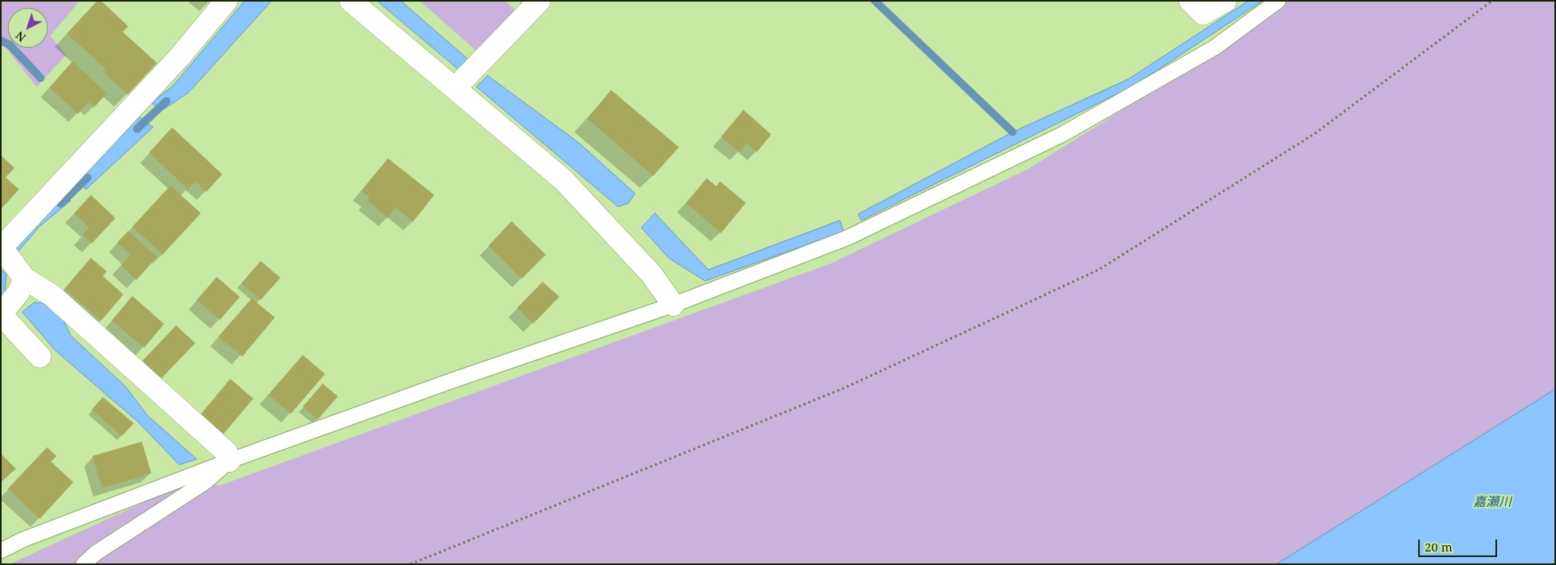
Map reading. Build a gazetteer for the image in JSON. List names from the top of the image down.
{
  "water": ["嘉瀬川"],
  "scale_bar": "20 m",
  "north": "bottom left"
}
